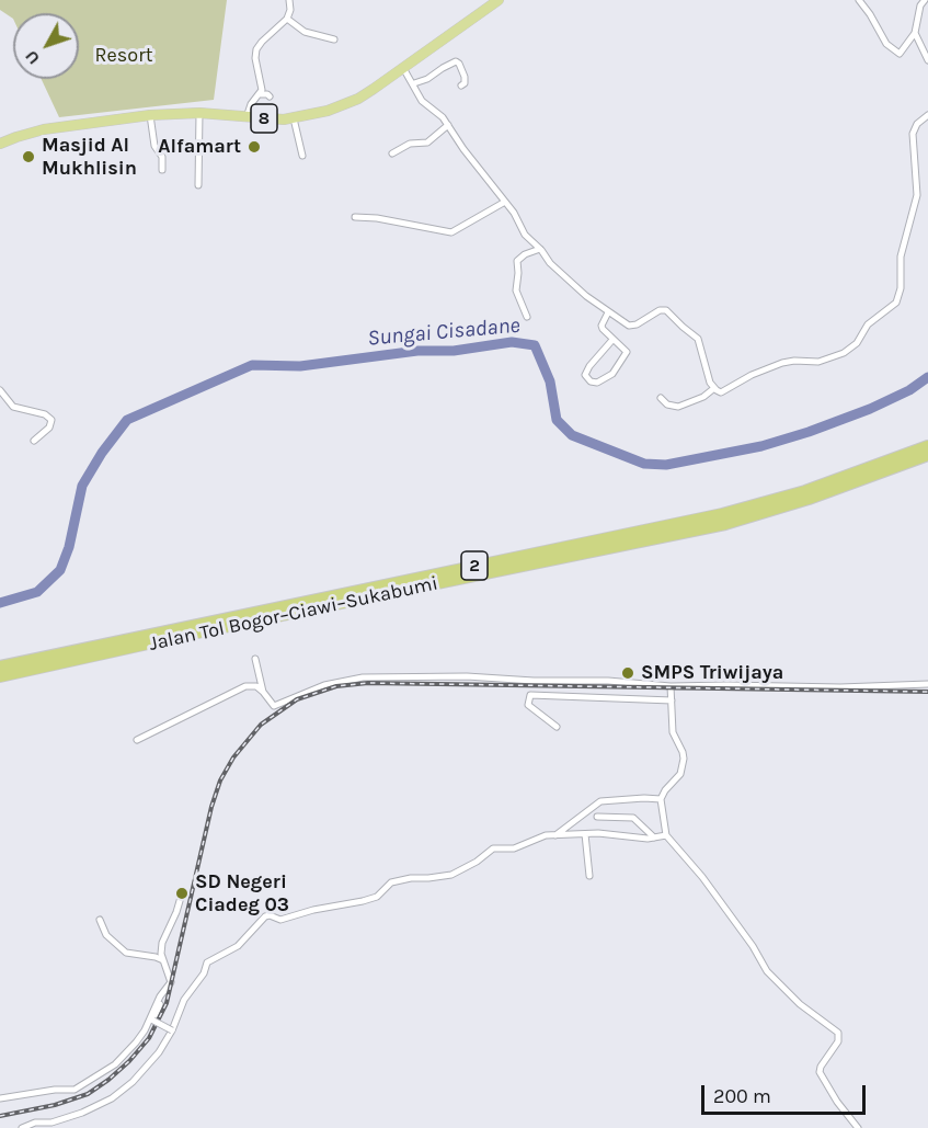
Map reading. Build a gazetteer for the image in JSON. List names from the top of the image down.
{
  "streets": {
    "highway": ["8", "2", "Jalan Tol Bogor–Ciawi–Sukabumi"]
  },
  "water": ["Sungai Cisadane"],
  "parks": ["Resort"],
  "places": [
    "Alfamart",
    "Masjid Al Mukhlisin",
    "SMPS Triwijaya",
    "SD Negeri Ciadeg 03"
  ],
  "scale_bar": "200 m",
  "north": "bottom left"
}
